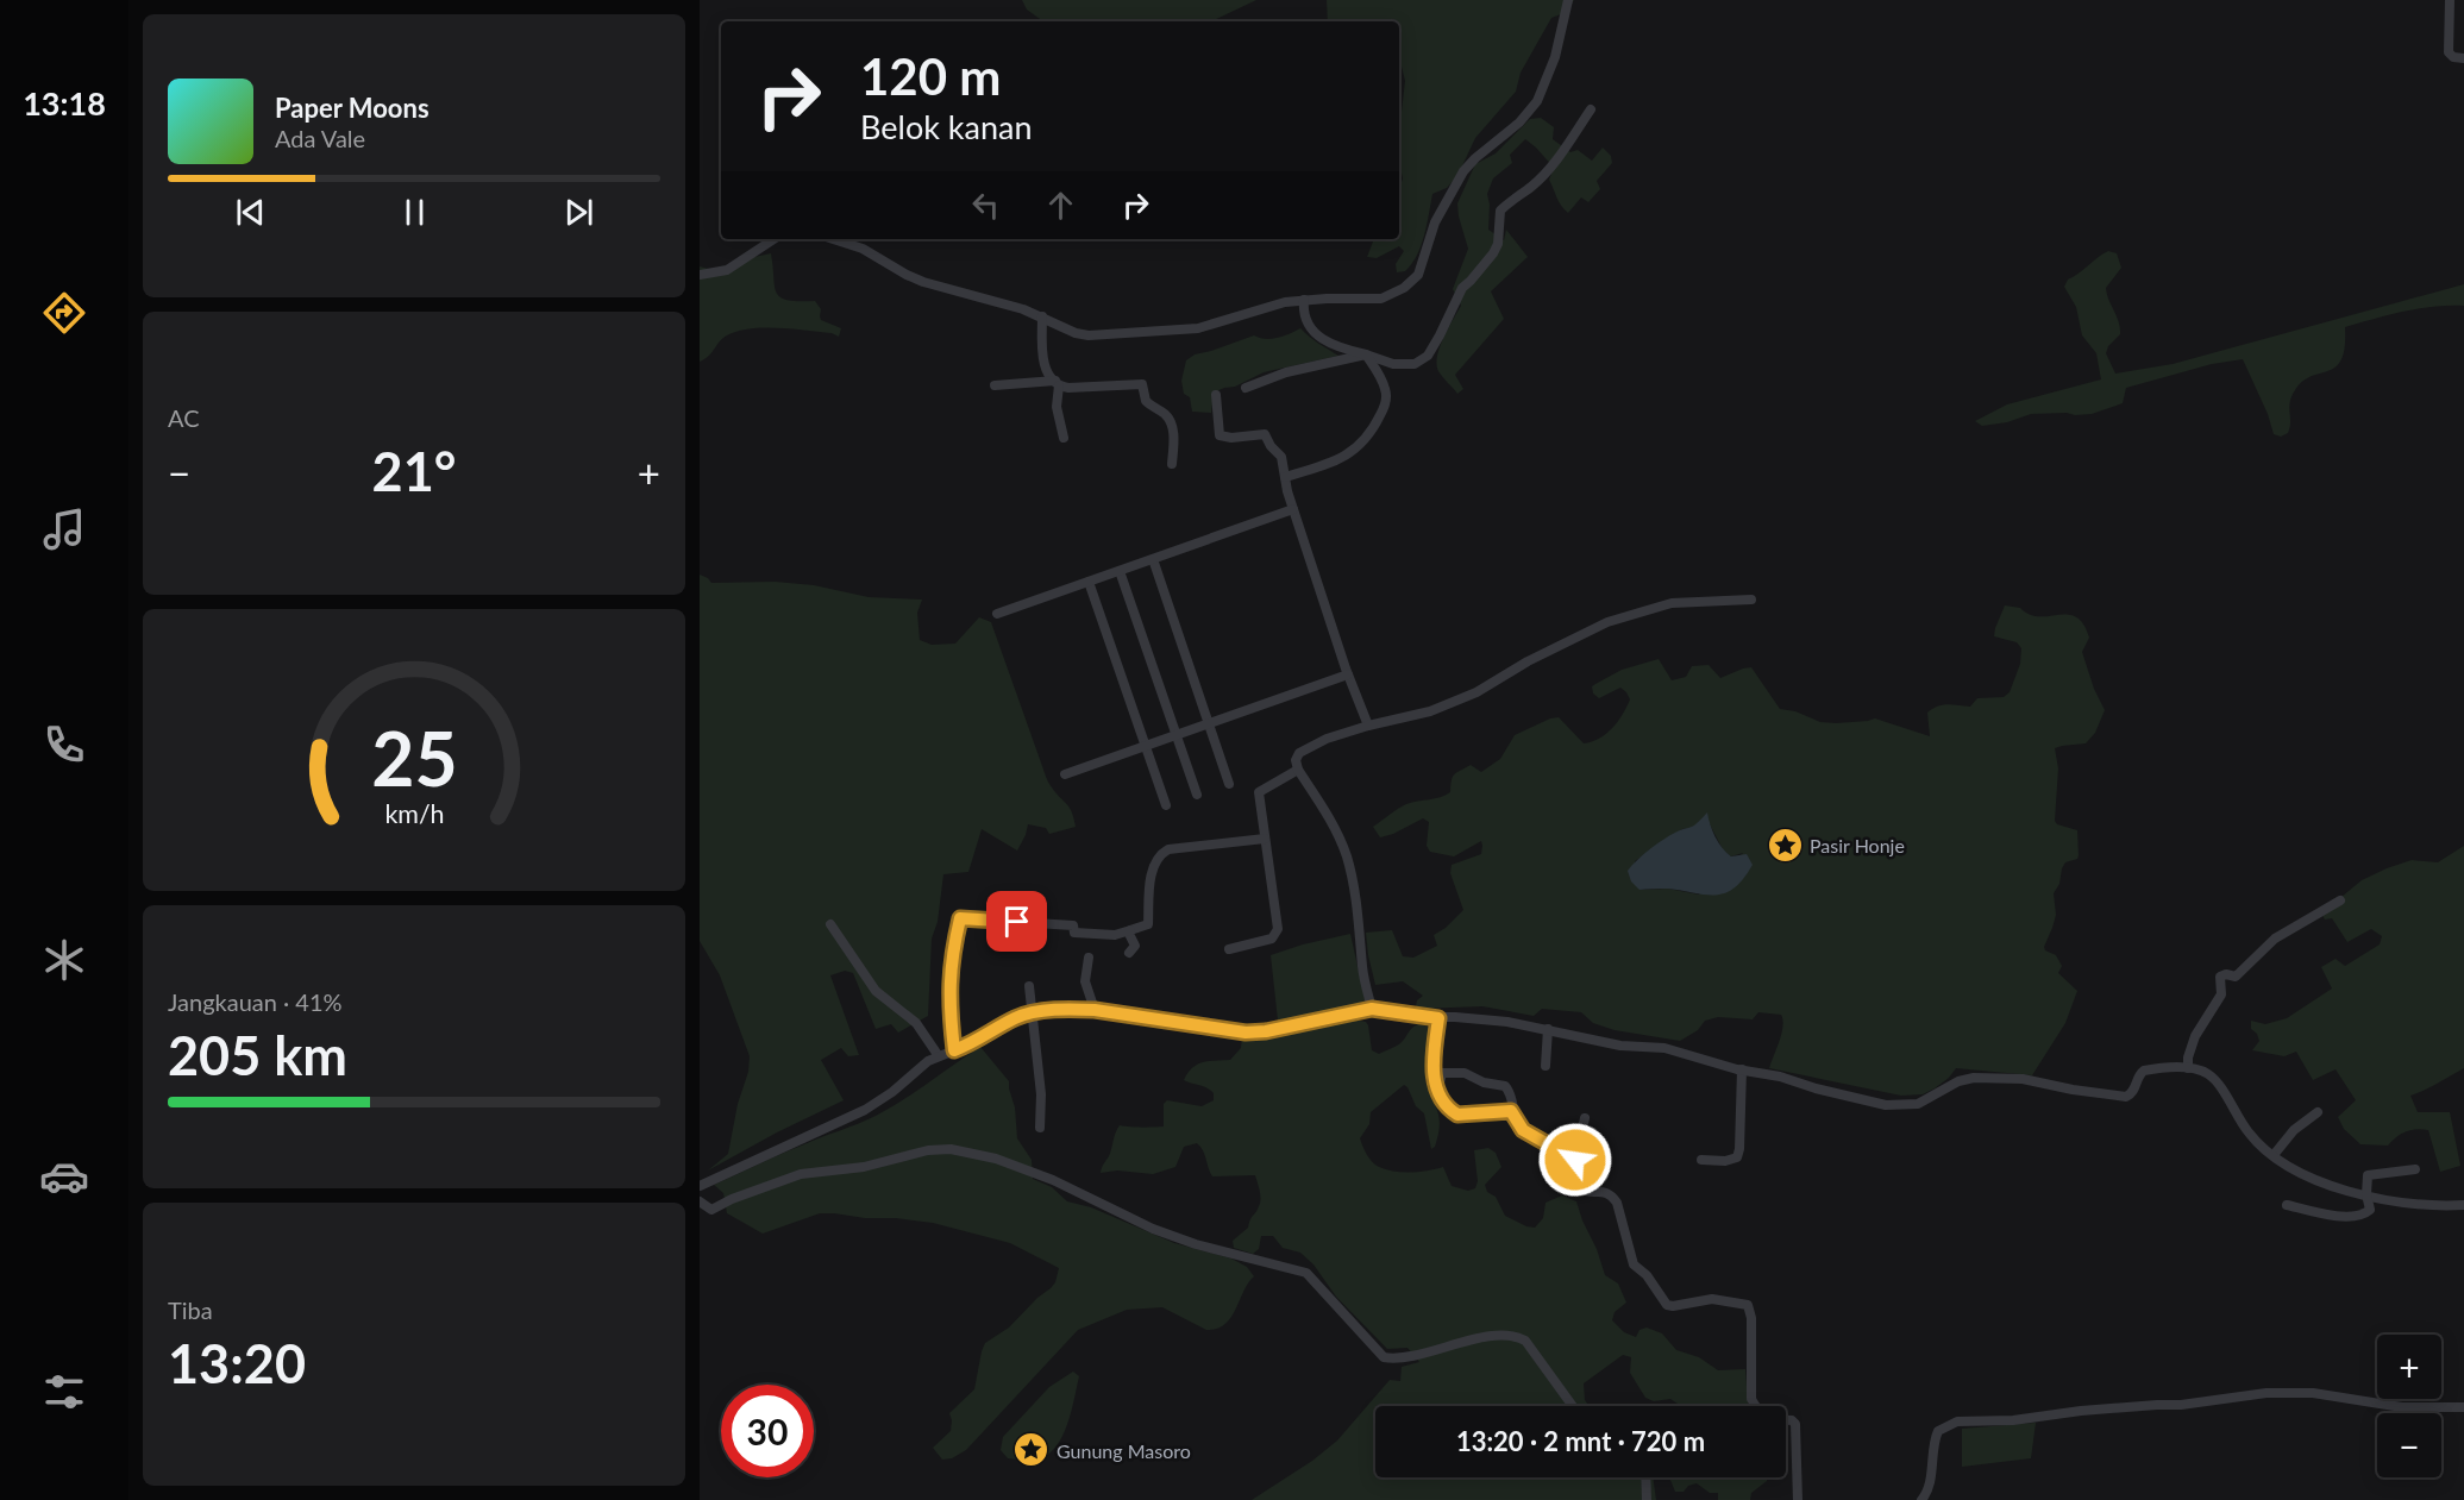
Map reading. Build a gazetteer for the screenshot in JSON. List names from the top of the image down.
{
  "places": {
    "place": ["Pasir Honje", "Gunung Masoro"]
  },
  "page": {
    "tabs": "13:18",
    "turn": ["120 m", "Belok kanan"],
    "song": ["Paper Moons", "Ada Vale"],
    "tile": [
      "AC",
      ["Jangkauan · 41%", "205 km"],
      ["Tiba", "13:20"]
    ],
    "heat": ["−", "21°", "+"],
    "map_buttons": ["+", "−"],
    "limit": "30",
    "trip": "13:20 · 2 mnt · 720 m",
    "gauge": ["25", "km/h"]
  }
}
